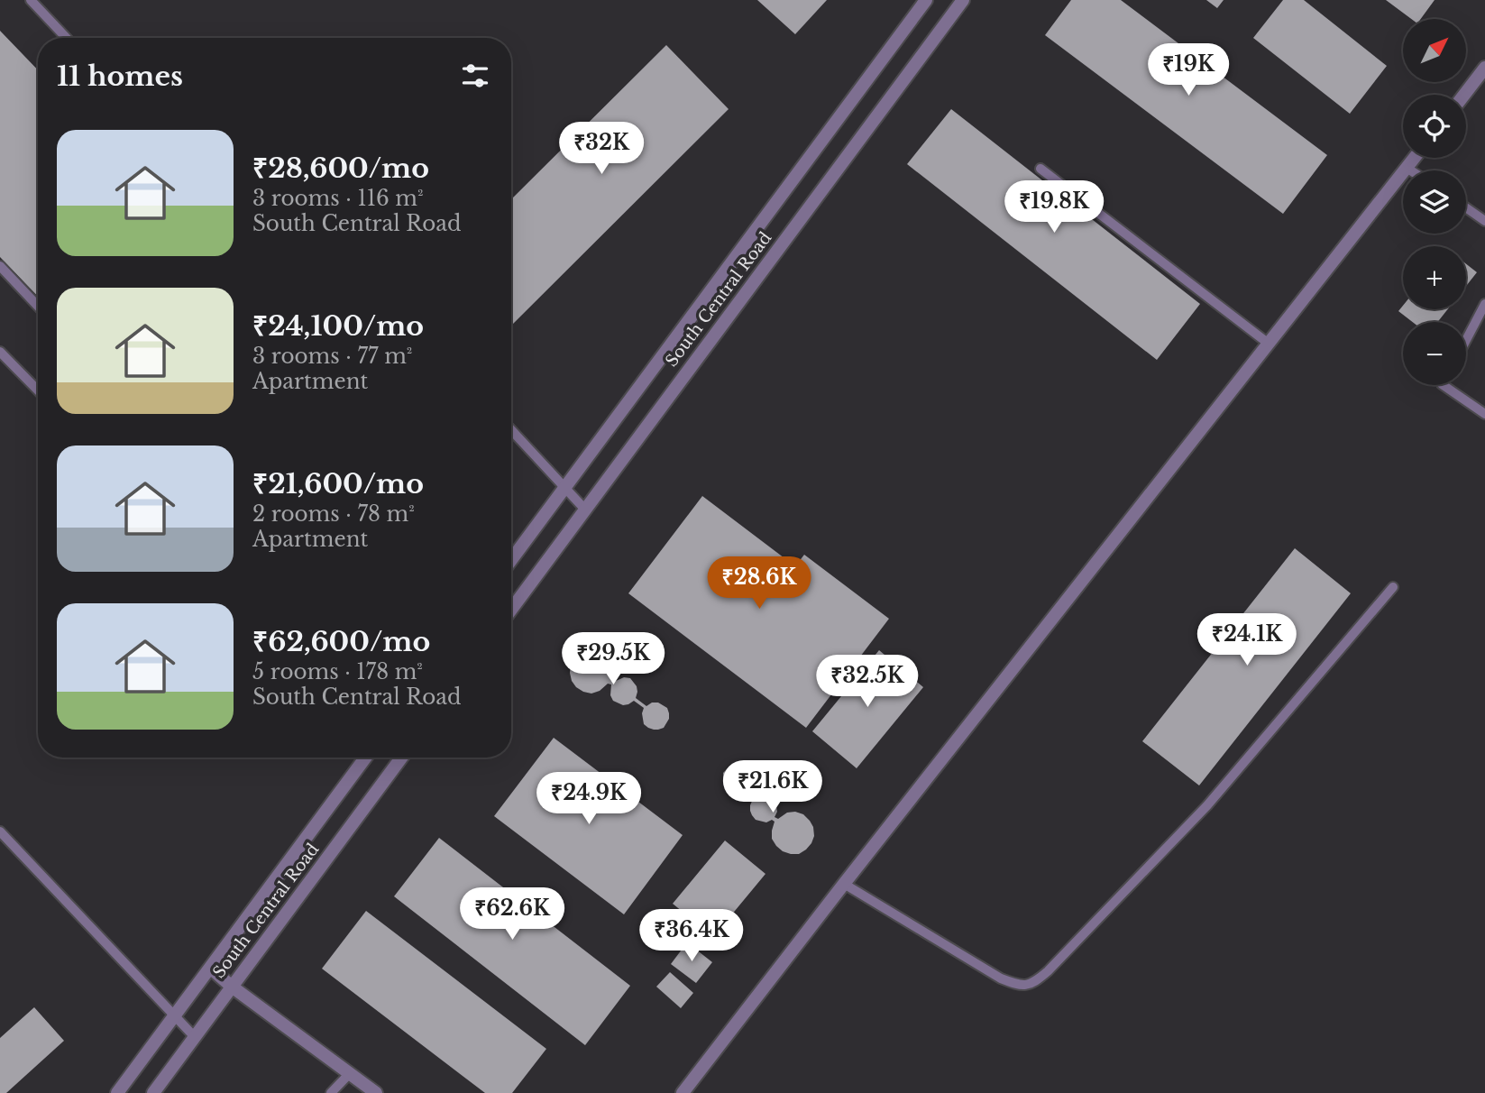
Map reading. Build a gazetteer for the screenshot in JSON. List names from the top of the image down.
{
  "streets": {
    "street": ["South Central Road"]
  },
  "north": "top right",
  "page": {
    "map_buttons": ["+", "−"],
    "heading": "11 homes",
    "price": [
      "₹19K",
      "₹32K",
      "₹19.8K",
      "₹28.6K",
      "₹24.1K",
      "₹29.5K",
      "₹32.5K",
      "₹21.6K",
      "₹24.9K",
      "₹62.6K",
      "₹36.4K"
    ],
    "list": [
      {
        "name": "₹28,600/mo",
        "note": "3 rooms · 116 m² · South Central Road"
      },
      {
        "name": "₹24,100/mo",
        "note": "3 rooms · 77 m² · Apartment"
      },
      {
        "name": "₹21,600/mo",
        "note": "2 rooms · 78 m² · Apartment"
      },
      {
        "name": "₹62,600/mo",
        "note": "5 rooms · 178 m² · South Central Road"
      }
    ]
  }
}
